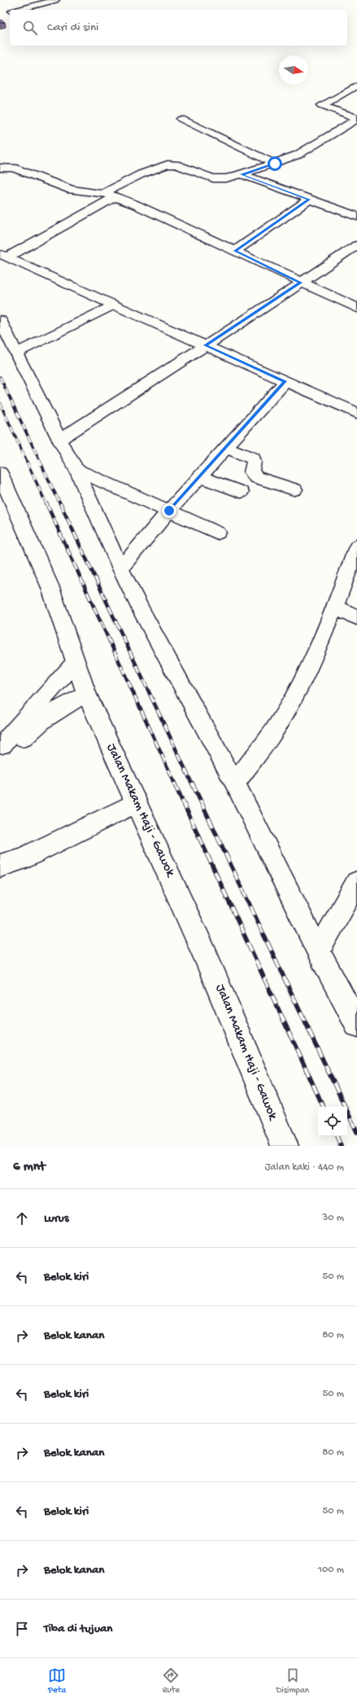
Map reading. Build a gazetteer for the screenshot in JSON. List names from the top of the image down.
{
  "streets": {
    "street": ["Jalan Makam Haji - Gawok"]
  },
  "north": "right",
  "page": {
    "search": "Cari di sini",
    "heading": ["6 mnt", "Jalan kaki · 440 m"],
    "list": [
      ["Lurus", "30 m"],
      ["Belok kiri", "50 m"],
      ["Belok kanan", "80 m"],
      ["Belok kiri", "50 m"],
      ["Belok kanan", "80 m"],
      ["Belok kiri", "50 m"],
      ["Belok kanan", "100 m"],
      "Tiba di tujuan"
    ],
    "nav": ["Peta", "Rute", "Disimpan"]
  }
}
